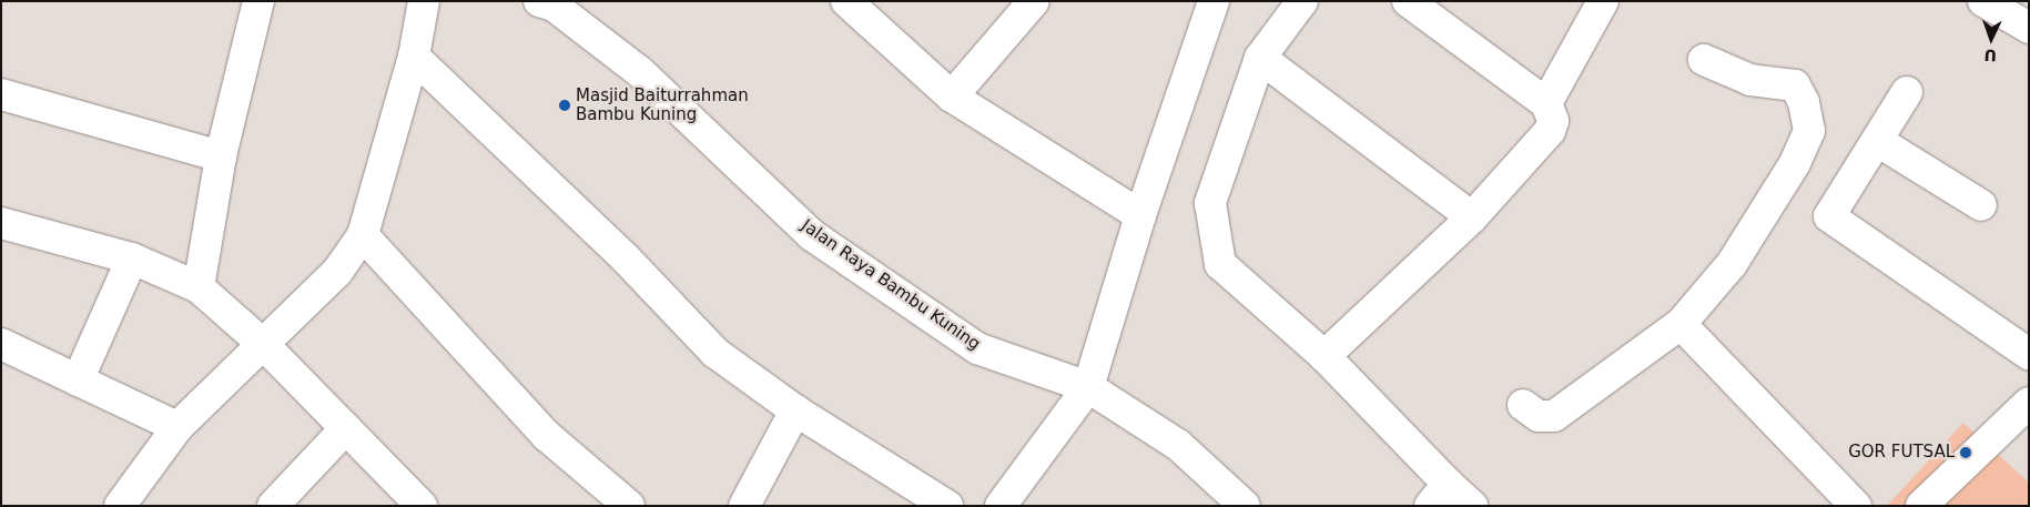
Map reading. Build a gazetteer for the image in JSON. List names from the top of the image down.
{
  "streets": {
    "street": ["Jalan Raya Bambu Kuning"]
  },
  "places": ["Masjid Baiturrahman Bambu Kuning", "GOR FUTSAL"],
  "north": "bottom"
}
